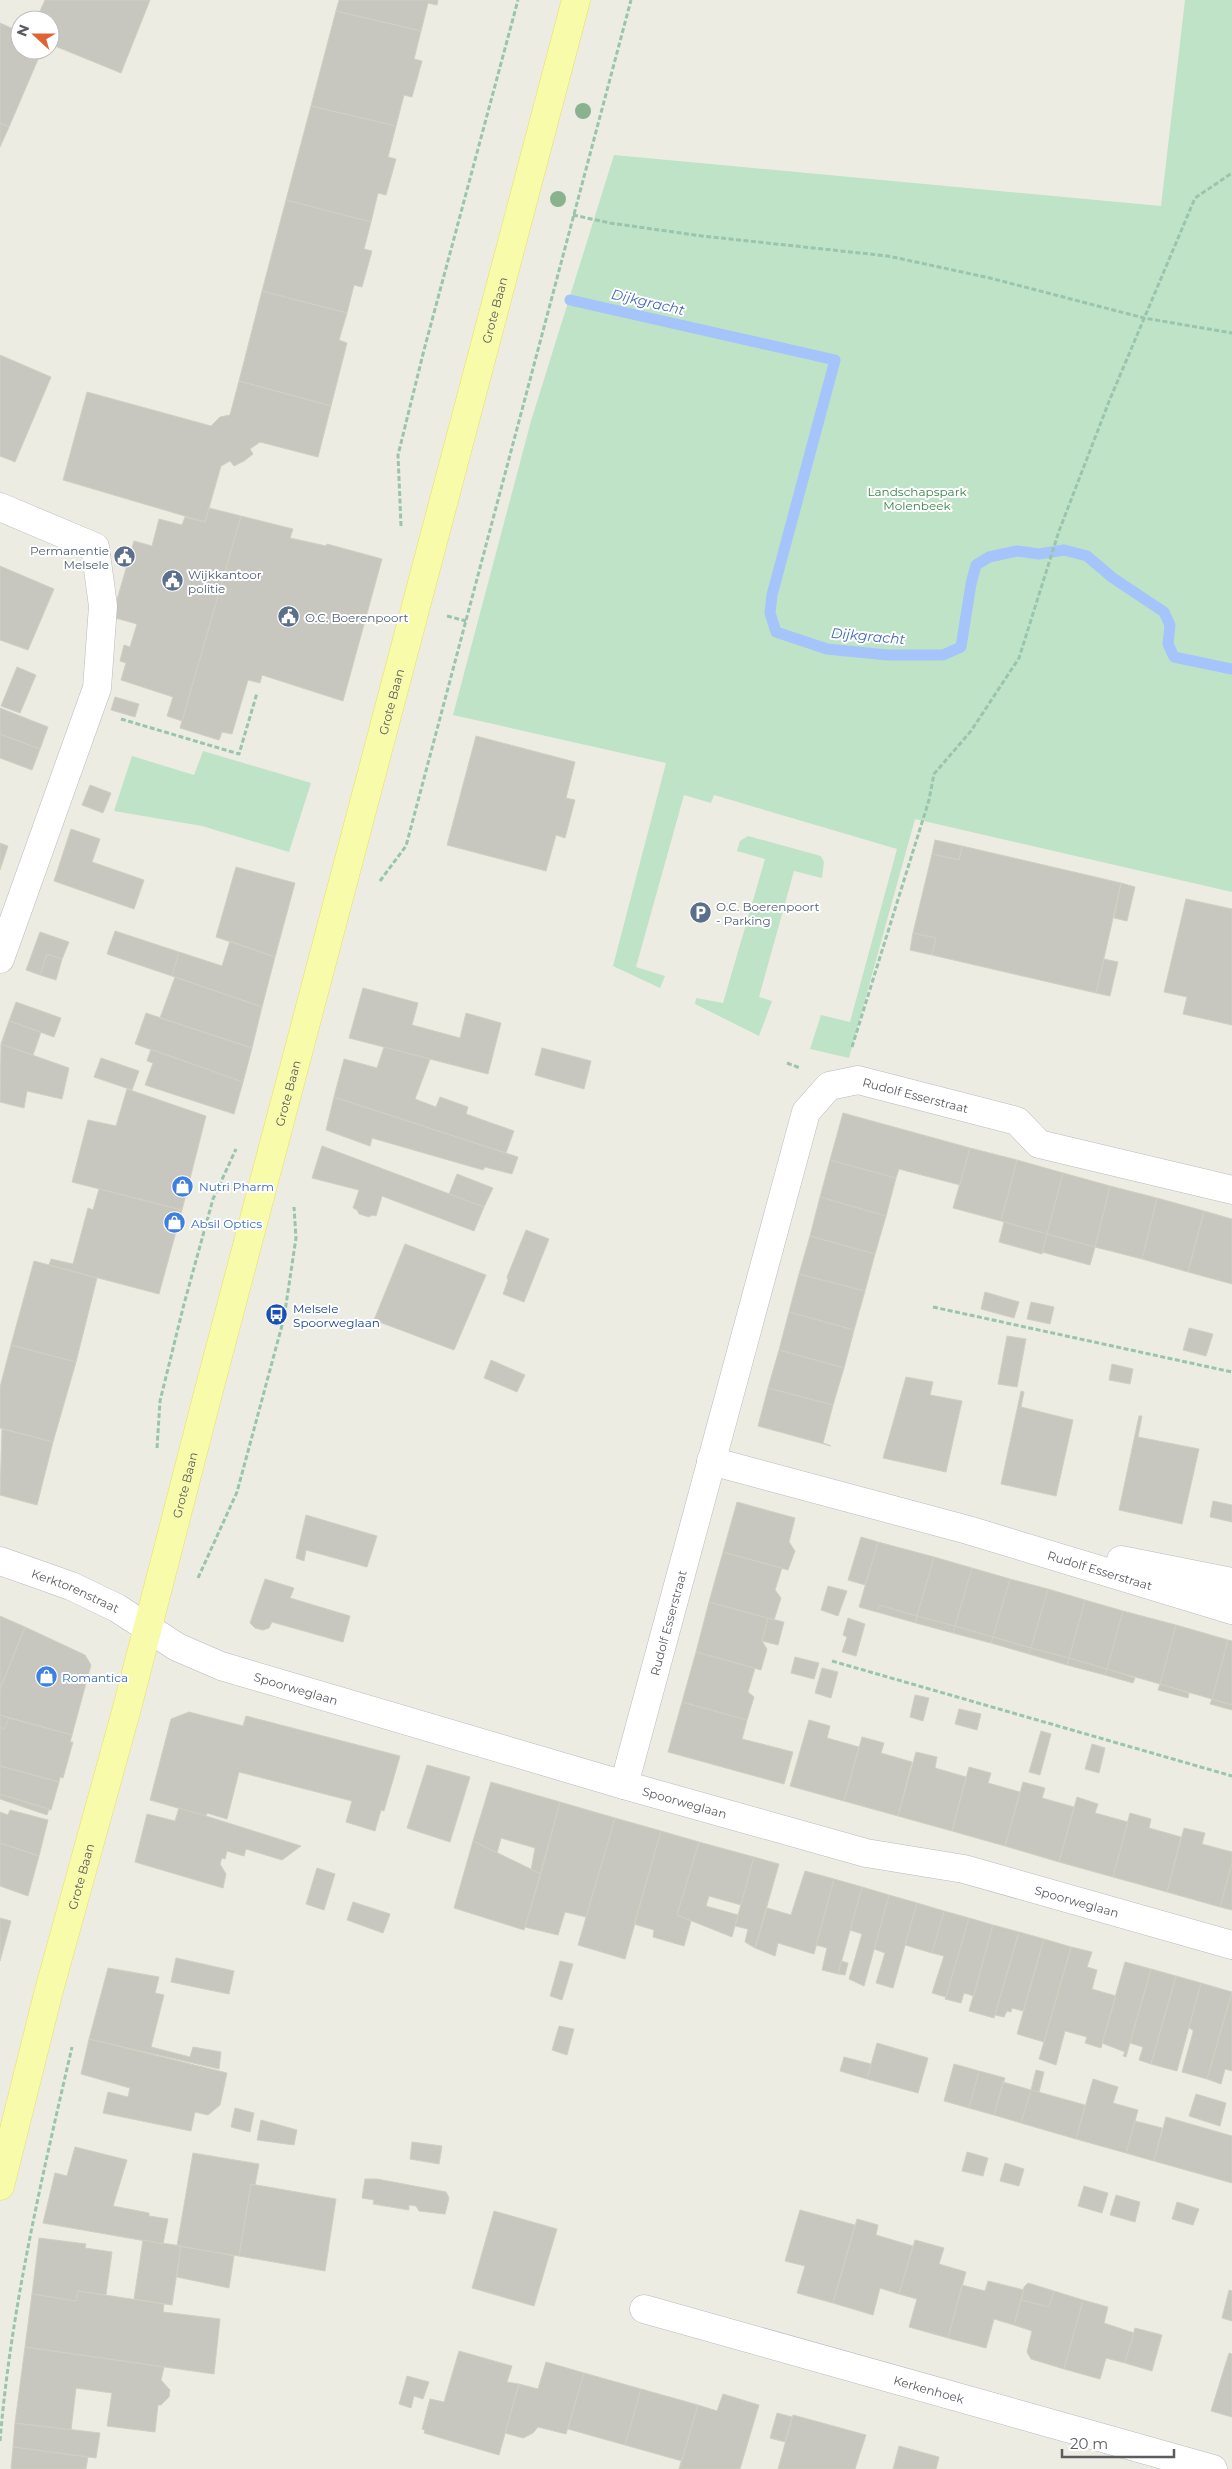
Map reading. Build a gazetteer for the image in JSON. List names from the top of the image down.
{
  "streets": {
    "main road": ["Grote Baan"],
    "street": [
      "Rudolf Esserstraat",
      "Kerktorenstraat",
      "Spoorweglaan",
      "Kerkenhoek"
    ]
  },
  "crossings": [
    ["Grote Baan", "Kerktorenstraat"],
    ["Grote Baan", "Spoorweglaan"],
    ["Rudolf Esserstraat", "Spoorweglaan"],
    ["Kerktorenstraat", "Spoorweglaan"]
  ],
  "water": ["Dijkgracht"],
  "parks": ["Landschapspark Molenbeek"],
  "places": {
    "public building": ["Permanentie Melsele", "Wijkkantoor politie", "O.C. Boerenpoort"],
    "parking": ["O.C. Boerenpoort - Parking"],
    "shop": ["Nutri Pharm", "Absil Optics", "Romantica"],
    "bus stop": ["Melsele Spoorweglaan"]
  },
  "scale_bar": "20 m",
  "north": "left"
}
